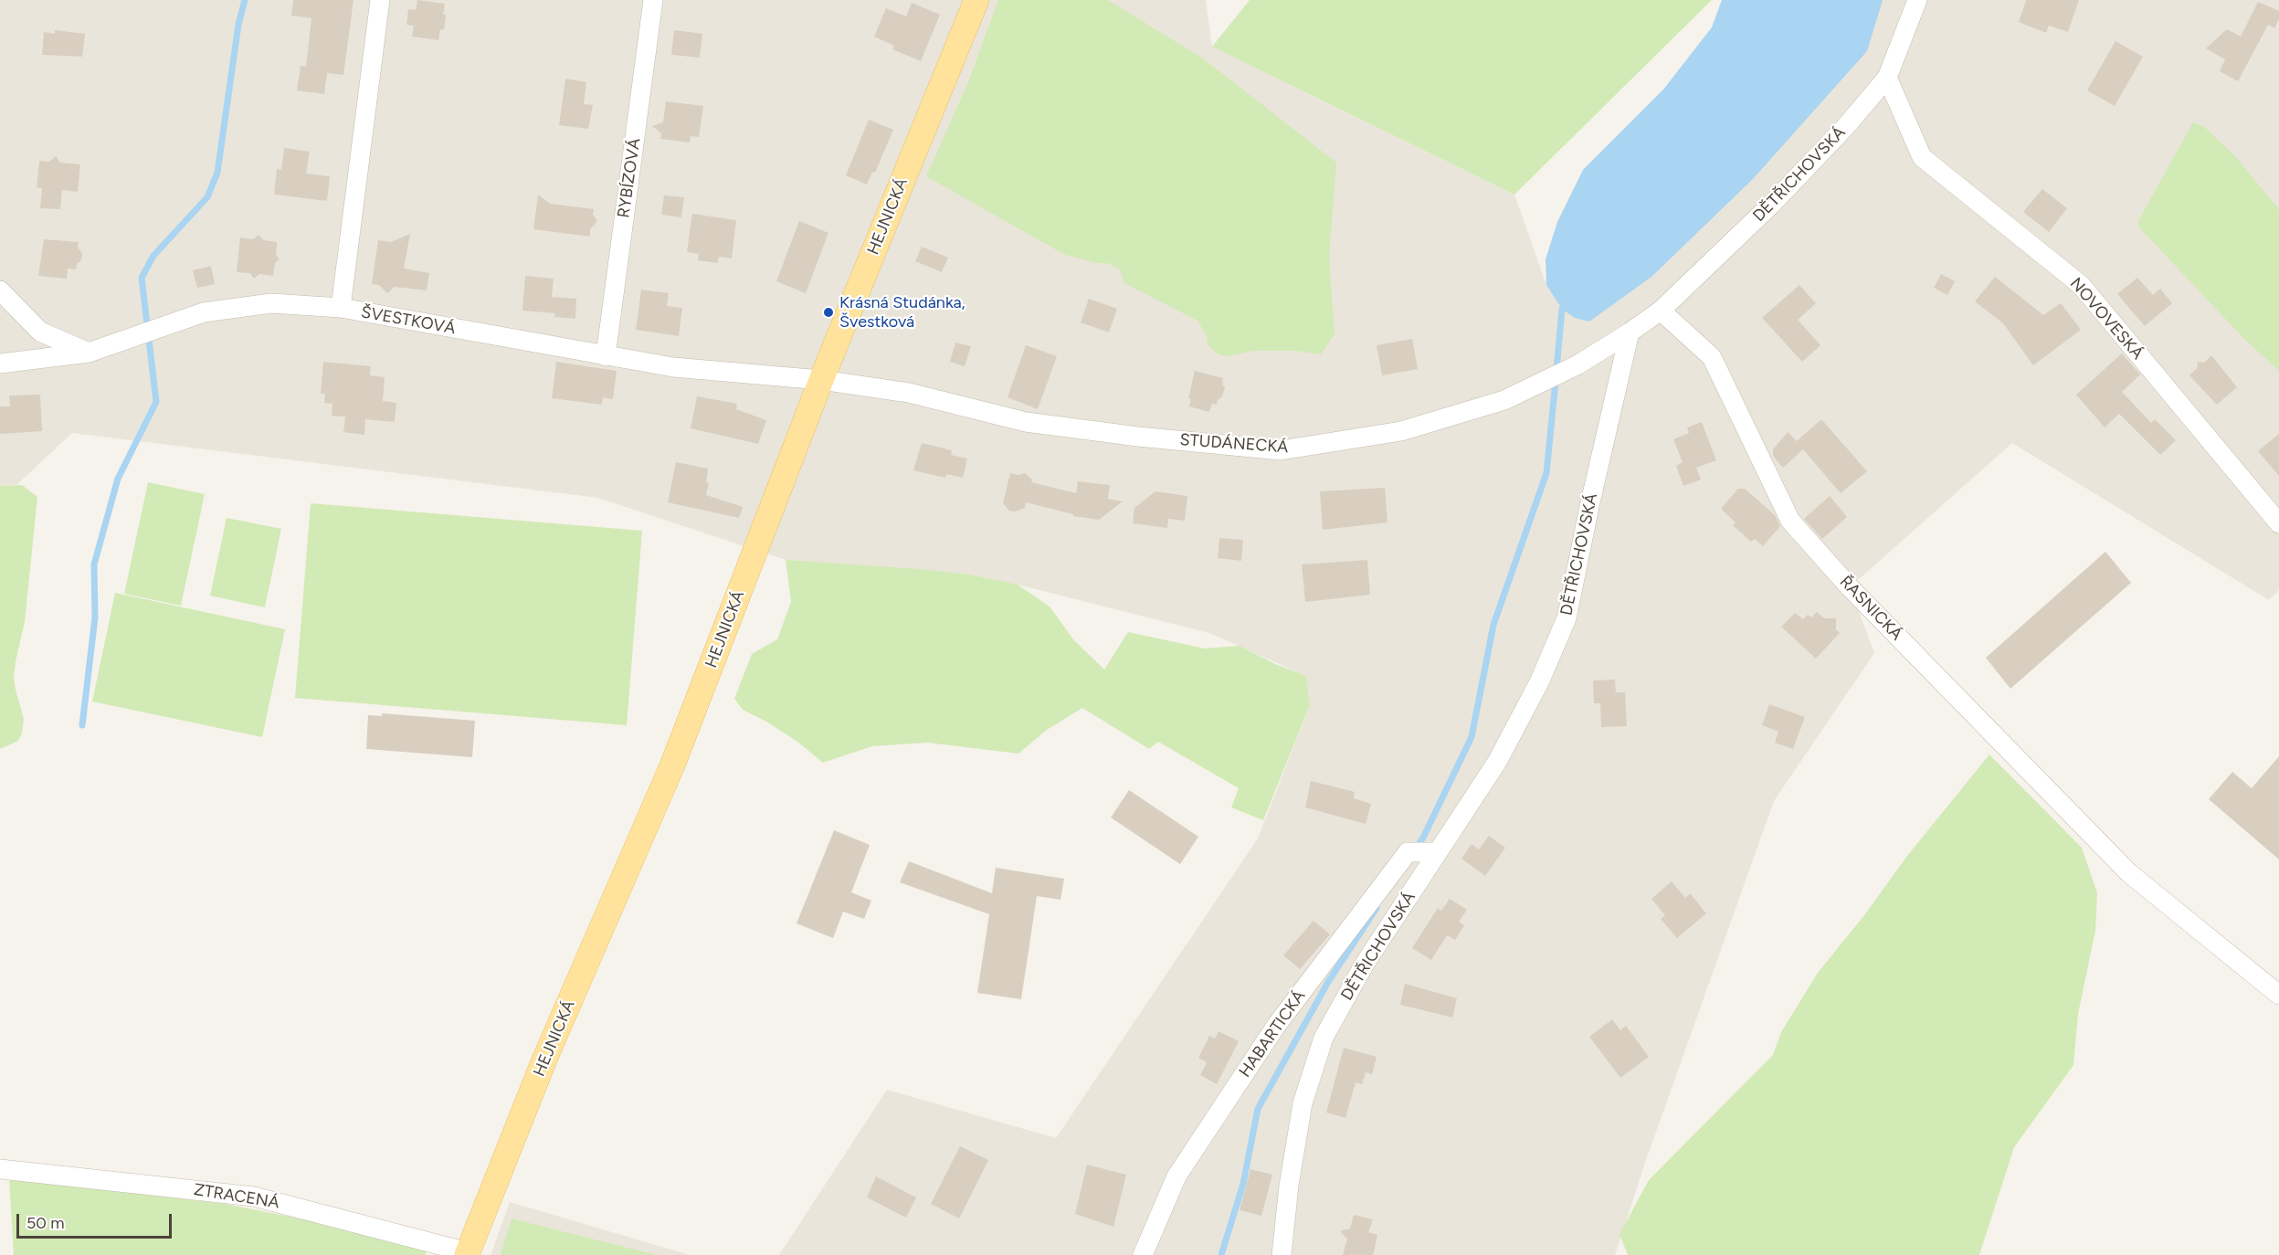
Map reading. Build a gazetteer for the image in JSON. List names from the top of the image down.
{
  "streets": {
    "main road": ["HEJNICKÁ"],
    "street": [
      "DĚTŘICHOVSKÁ",
      "RYBÍZOVÁ",
      "NOVOVESKÁ",
      "ŠVESTKOVÁ",
      "STUDÁNECKÁ",
      "ŘASNICKÁ",
      "HABARTICKÁ",
      "ZTRACENÁ"
    ]
  },
  "crossings": [
    ["DĚTŘICHOVSKÁ", "NOVOVESKÁ"],
    ["DĚTŘICHOVSKÁ", "STUDÁNECKÁ"],
    ["DĚTŘICHOVSKÁ", "ŘASNICKÁ"],
    ["DĚTŘICHOVSKÁ", "HABARTICKÁ"],
    ["RYBÍZOVÁ", "ŠVESTKOVÁ"],
    ["HEJNICKÁ", "ŠVESTKOVÁ"],
    ["HEJNICKÁ", "STUDÁNECKÁ"],
    ["HEJNICKÁ", "ZTRACENÁ"],
    ["ŠVESTKOVÁ", "STUDÁNECKÁ"]
  ],
  "places": ["Krásná Studánka, Švestková"],
  "scale_bar": "50 m"
}
